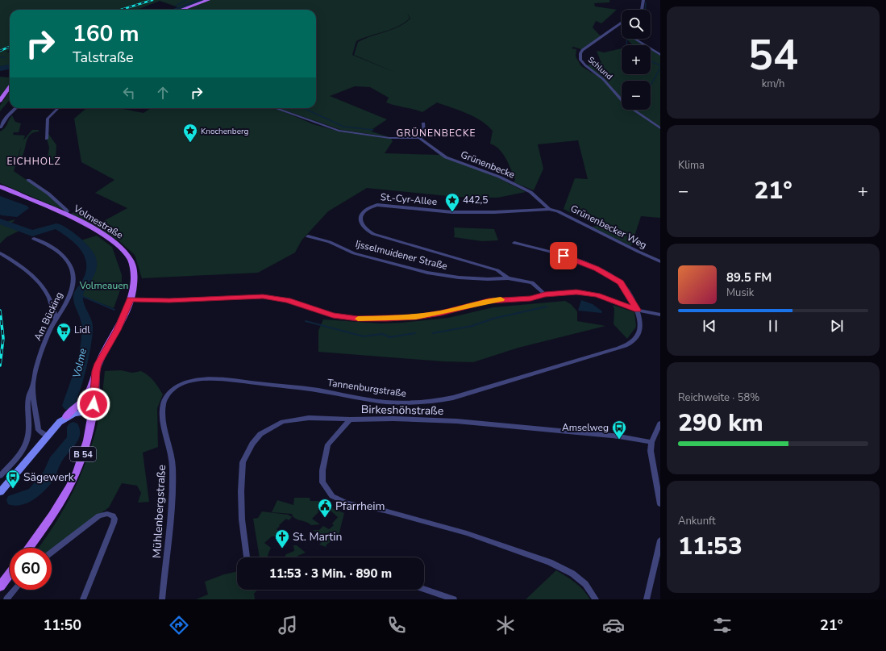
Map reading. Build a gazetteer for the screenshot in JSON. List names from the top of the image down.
{
  "streets": {
    "main road": ["Volmestraße", "B 54"],
    "street": [
      "Schlund",
      "Grünenbecke",
      "St.-Cyr-Allee",
      "Grünenbecker Weg",
      "Ijsselmuidener Straße",
      "Am Bücking",
      "Tannenburgstraße",
      "Birkeshöhstraße",
      "Mühlenbergstraße"
    ]
  },
  "crossings": [
    ["Grünenbecke", "St.-Cyr-Allee"],
    ["Grünenbecke", "Grünenbecker Weg"],
    ["St.-Cyr-Allee", "Grünenbecker Weg"],
    ["St.-Cyr-Allee", "Ijsselmuidener Straße"],
    ["Volmestraße", "B 54"],
    ["Tannenburgstraße", "Mühlenbergstraße"]
  ],
  "districts": ["GRÜNENBECKE", "EICHHOLZ"],
  "water": ["Volme"],
  "parks": ["Volmeauen"],
  "places": {
    "place": ["Knochenberg", "442,5"],
    "supermarket": ["Lidl"],
    "bus stop": ["Amselweg", "Sägewerk"],
    "public building": ["Pfarrheim"],
    "church": ["St. Martin"]
  },
  "page": {
    "tile": [
      ["54", "km/h"],
      "Klima",
      ["Reichweite · 58%", "290 km"],
      ["Ankunft", "11:53"]
    ],
    "map_buttons": ["+", "−"],
    "turn": ["160 m", "Talstraße"],
    "heat": ["−", "21°", "+"],
    "song": ["89.5 FM", "Musik"],
    "limit": "60",
    "trip": "11:53 · 3 Min. · 890 m",
    "tabs": ["11:50", "21°"]
  }
}
